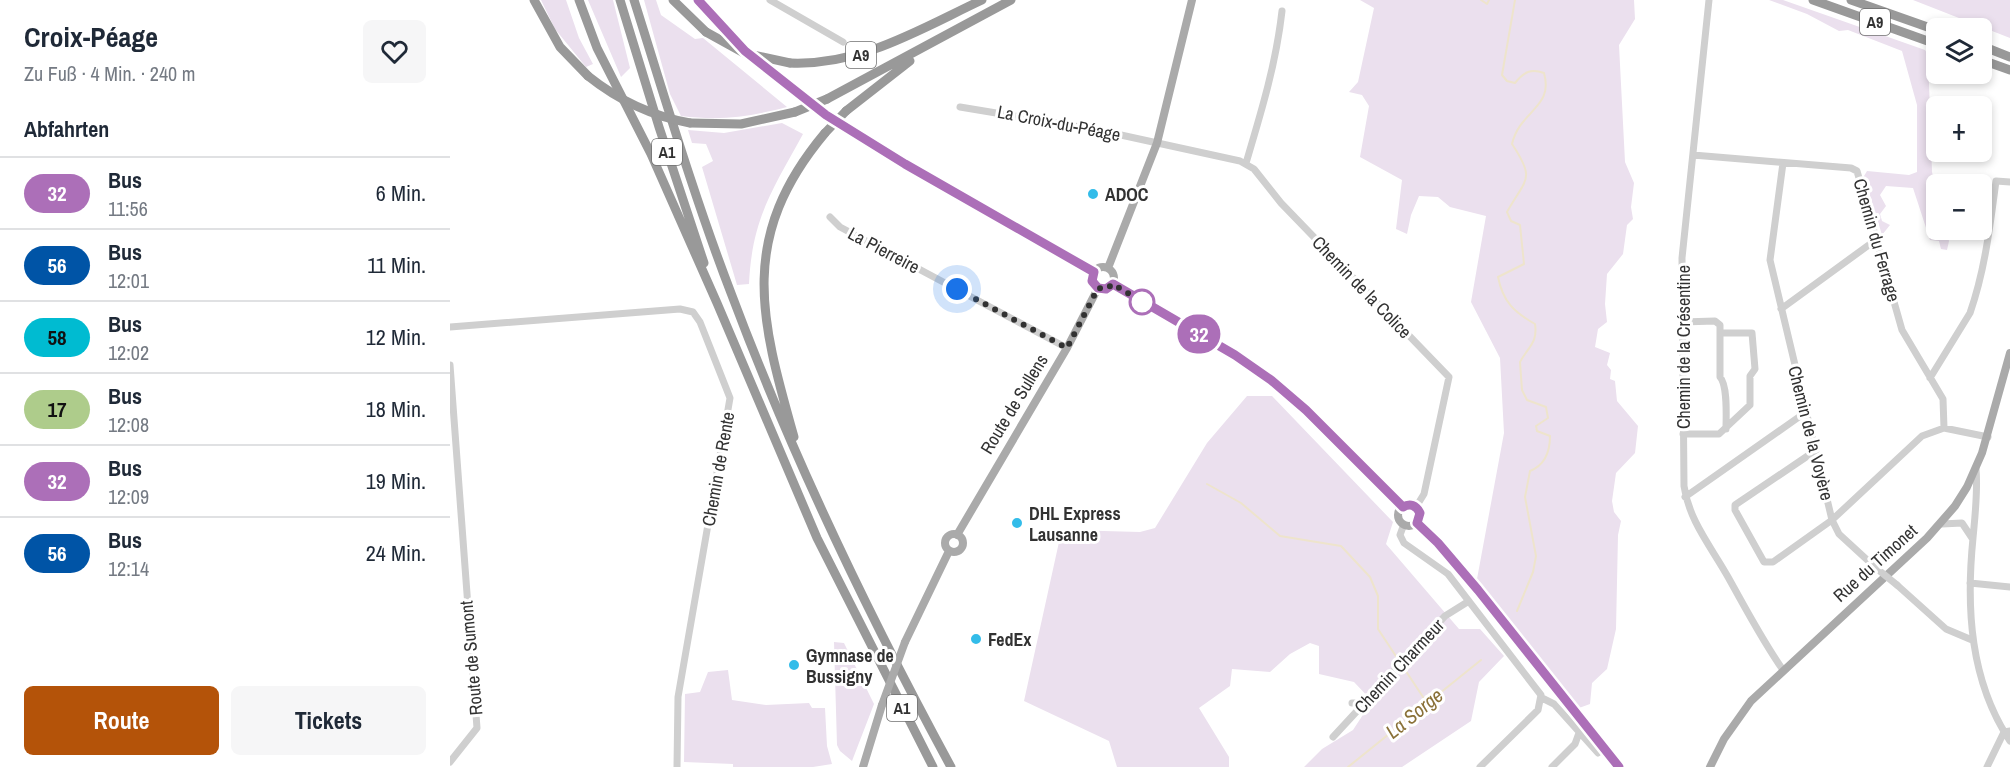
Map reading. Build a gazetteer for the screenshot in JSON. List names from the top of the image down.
{
  "streets": {
    "highway": ["A9", "A1"],
    "main road": ["Route de Sullens", "Rue du Timonet"],
    "street": [
      "La Croix-du-Péage",
      "Chemin du Ferrage",
      "La Pierreire",
      "Chemin de la Colice",
      "Chemin de la Crésentine",
      "Chemin de la Voyère",
      "Chemin de Rente",
      "Route de Sumont",
      "Chemin Charmeur"
    ]
  },
  "crossings": [
    ["Chemin du Ferrage", "Chemin de la Crésentine"],
    ["Chemin du Ferrage", "Chemin de la Voyère"],
    ["La Pierreire", "Route de Sullens"],
    ["Chemin de la Crésentine", "Rue du Timonet"]
  ],
  "water": ["La Sorge"],
  "places": [
    "ADOC",
    "DHL Express Lausanne",
    "FedEx",
    "Gymnase de Bussigny"
  ],
  "lines": ["bus line 32"],
  "page": {
    "heading": [
      ["Croix-Péage", "Zu Fuß · 4 Min. · 240 m"],
      "Abfahrten"
    ],
    "on_map": "32",
    "map_buttons": ["+", "−"],
    "list": [
      {
        "mark": "32",
        "name": "Bus",
        "note": "11:56",
        "value": "6 Min."
      },
      {
        "mark": "56",
        "name": "Bus",
        "note": "12:01",
        "value": "11 Min."
      },
      {
        "mark": "58",
        "name": "Bus",
        "note": "12:02",
        "value": "12 Min."
      },
      {
        "mark": "17",
        "name": "Bus",
        "note": "12:08",
        "value": "18 Min."
      },
      {
        "mark": "32",
        "name": "Bus",
        "note": "12:09",
        "value": "19 Min."
      },
      {
        "mark": "56",
        "name": "Bus",
        "note": "12:14",
        "value": "24 Min."
      }
    ],
    "buttons": ["Route", "Tickets"]
  }
}
